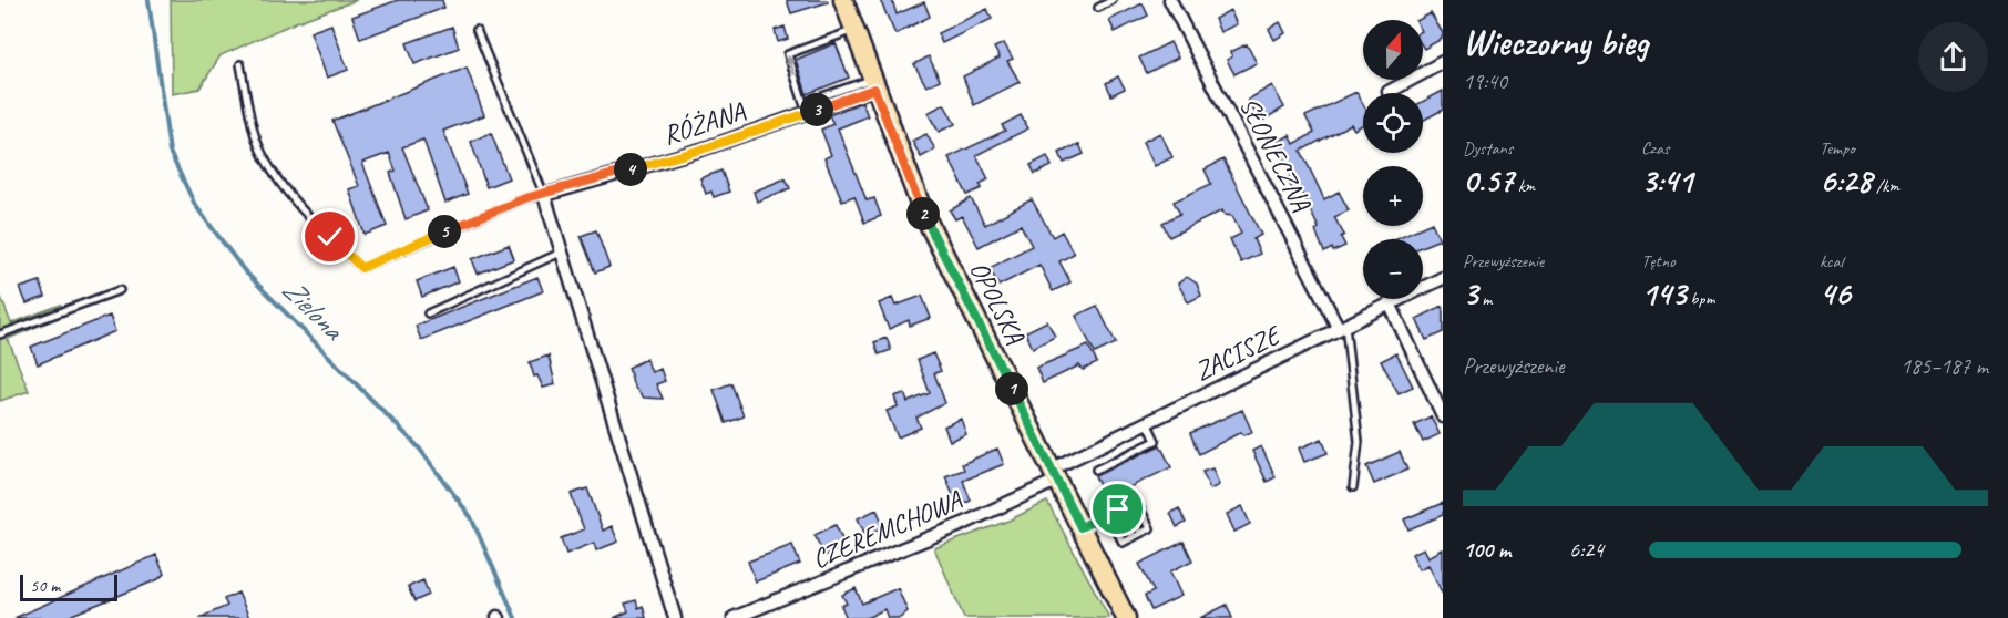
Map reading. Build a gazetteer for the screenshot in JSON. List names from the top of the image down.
{
  "streets": {
    "main road": ["OPOLSKA"],
    "street": [
      "RÓŻANA",
      "SŁONECZNA",
      "ZACISZE",
      "CZEREMCHOWA"
    ]
  },
  "crossings": [
    ["RÓŻANA", "OPOLSKA"],
    ["SŁONECZNA", "ZACISZE"],
    ["OPOLSKA", "ZACISZE"],
    ["OPOLSKA", "CZEREMCHOWA"],
    ["ZACISZE", "CZEREMCHOWA"]
  ],
  "water": ["Zielona"],
  "scale_bar": "50 m",
  "north": "top",
  "page": {
    "heading": ["Wieczorny bieg", "19:40"],
    "map_buttons": ["+", "−"],
    "pins": [
      "3",
      "4",
      "2",
      "5",
      "1"
    ],
    "stats": [
      ["Dystans", "0.57 km"],
      ["Czas", "3:41"],
      ["Tempo", "6:28 /km"],
      ["Przewyższenie", "3 m"],
      ["Tętno", "143 bpm"],
      ["kcal", "46"]
    ],
    "chart": ["Przewyższenie", "185–187 m"],
    "list": [
      {
        "name": "100 m",
        "note": "6:24"
      }
    ],
    "scale": "50 m"
  }
}
